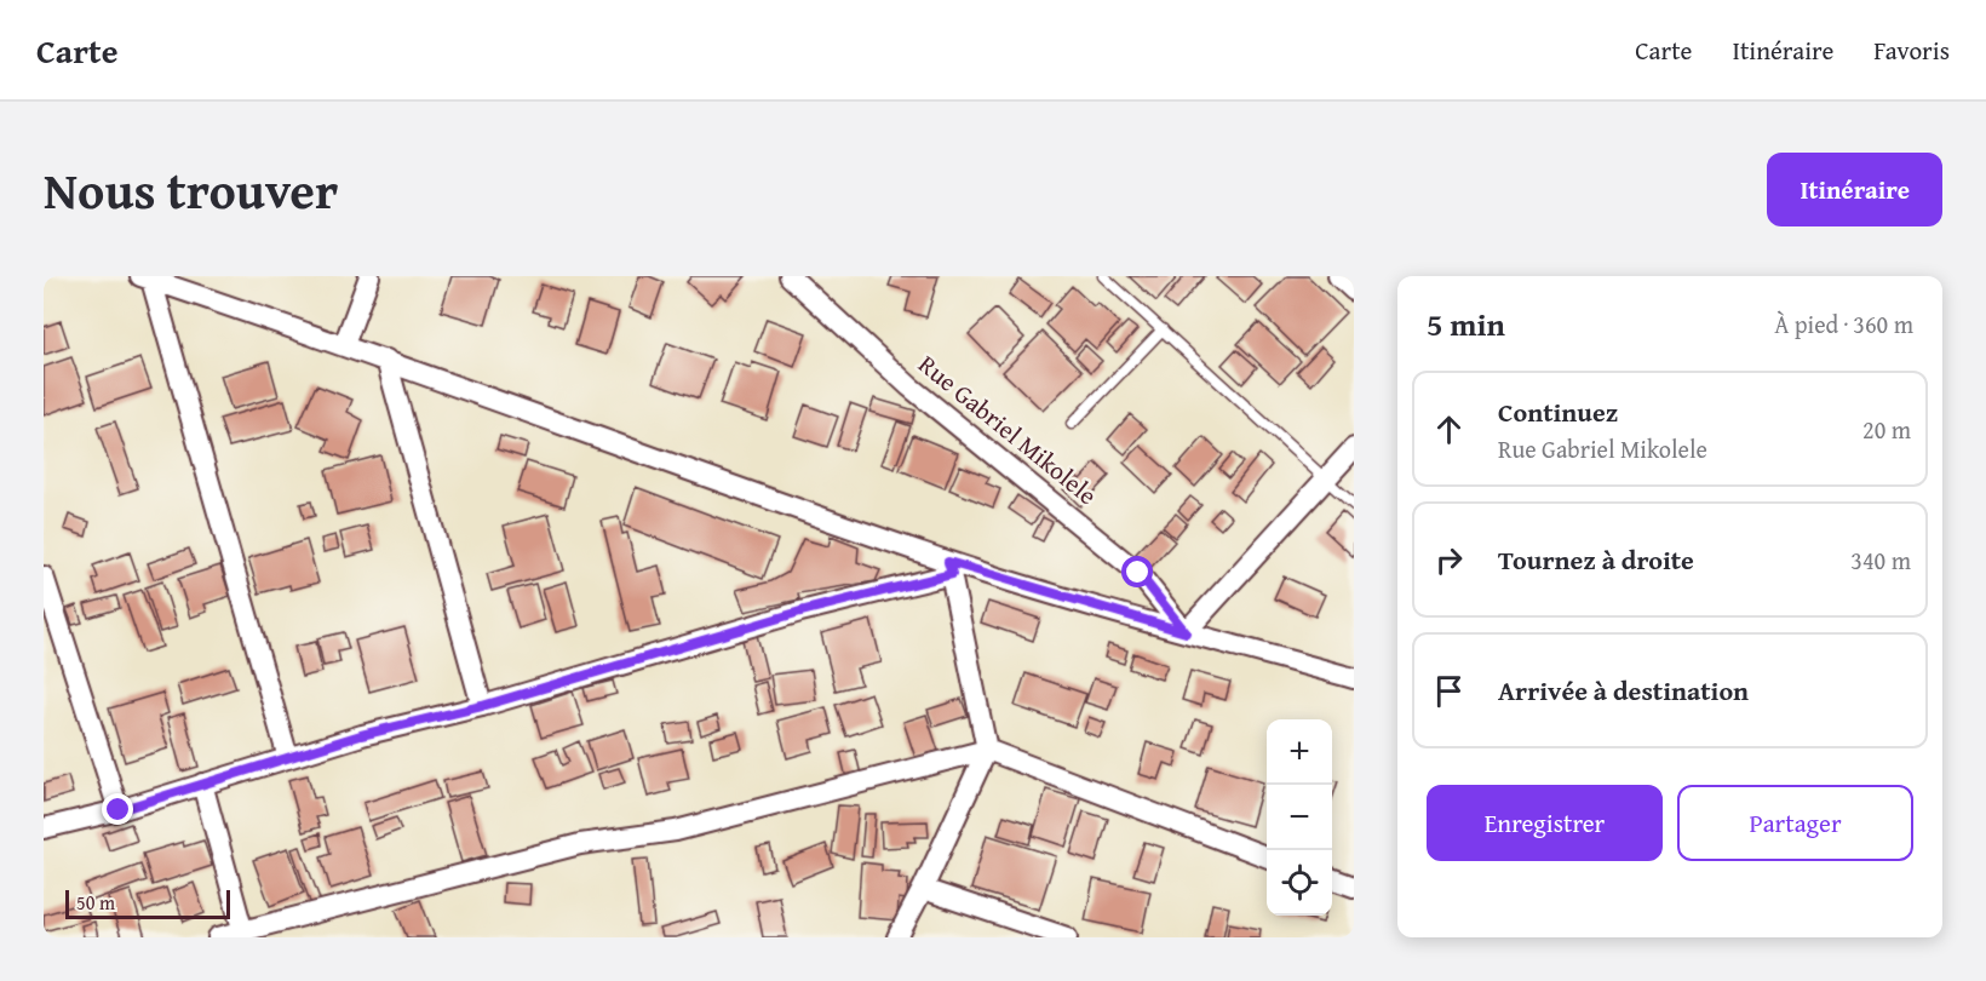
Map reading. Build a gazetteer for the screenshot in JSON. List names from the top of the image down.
{
  "streets": {
    "street": ["Rue Gabriel Mikolele"]
  },
  "scale_bar": "50 m",
  "page": {
    "header": "Carte",
    "nav": ["Carte", "Itinéraire", "Favoris"],
    "title": "Nous trouver",
    "buttons": [
      "Itinéraire",
      ["Enregistrer", "Partager"]
    ],
    "heading": ["5 min", "À pied · 360 m"],
    "list": [
      ["Continuez", "Rue Gabriel Mikolele", "20 m"],
      ["Tournez à droite", "340 m"],
      "Arrivée à destination"
    ],
    "map_buttons": ["+", "−"],
    "scale": "50 m"
  }
}
